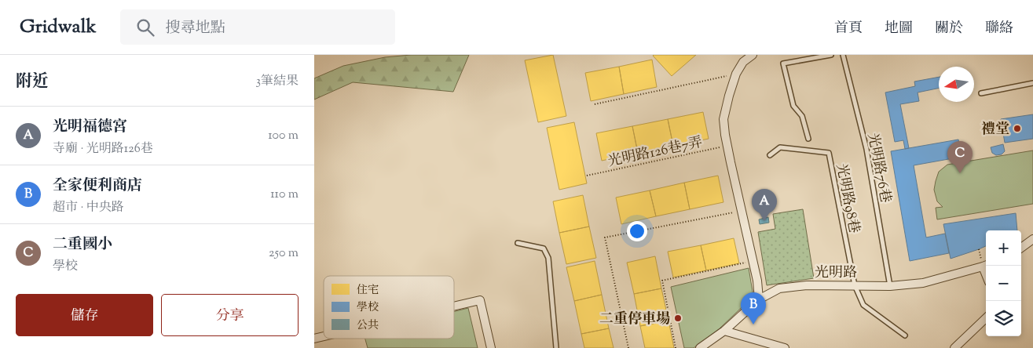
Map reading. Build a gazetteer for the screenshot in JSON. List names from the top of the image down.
{
  "streets": {
    "street": ["光明路"],
    "lane": ["光明路76巷", "光明路98巷"],
    "path": ["光明路126巷7弄"]
  },
  "crossings": [
    ["光明路76巷", "光明路"],
    ["光明路98巷", "光明路"]
  ],
  "places": ["禮堂", "二重停車場"],
  "legend": ["住宅", "學校", "公共"],
  "north": "left",
  "page": {
    "header": "Gridwalk",
    "search": "搜尋地點",
    "nav": [
      "首頁",
      "地圖",
      "關於",
      "聯絡"
    ],
    "heading": ["附近", "3筆結果"],
    "list": [
      {
        "mark": "A",
        "name": "光明福德宮",
        "note": "寺廟 · 光明路126巷",
        "value": "100 m"
      },
      {
        "mark": "B",
        "name": "全家便利商店",
        "note": "超市 · 中央路",
        "value": "110 m"
      },
      {
        "mark": "C",
        "name": "二重國小",
        "note": "學校",
        "value": "250 m"
      }
    ],
    "pins": ["C", "A", "B"],
    "map_buttons": ["+", "−"],
    "buttons": ["儲存", "分享"]
  }
}
